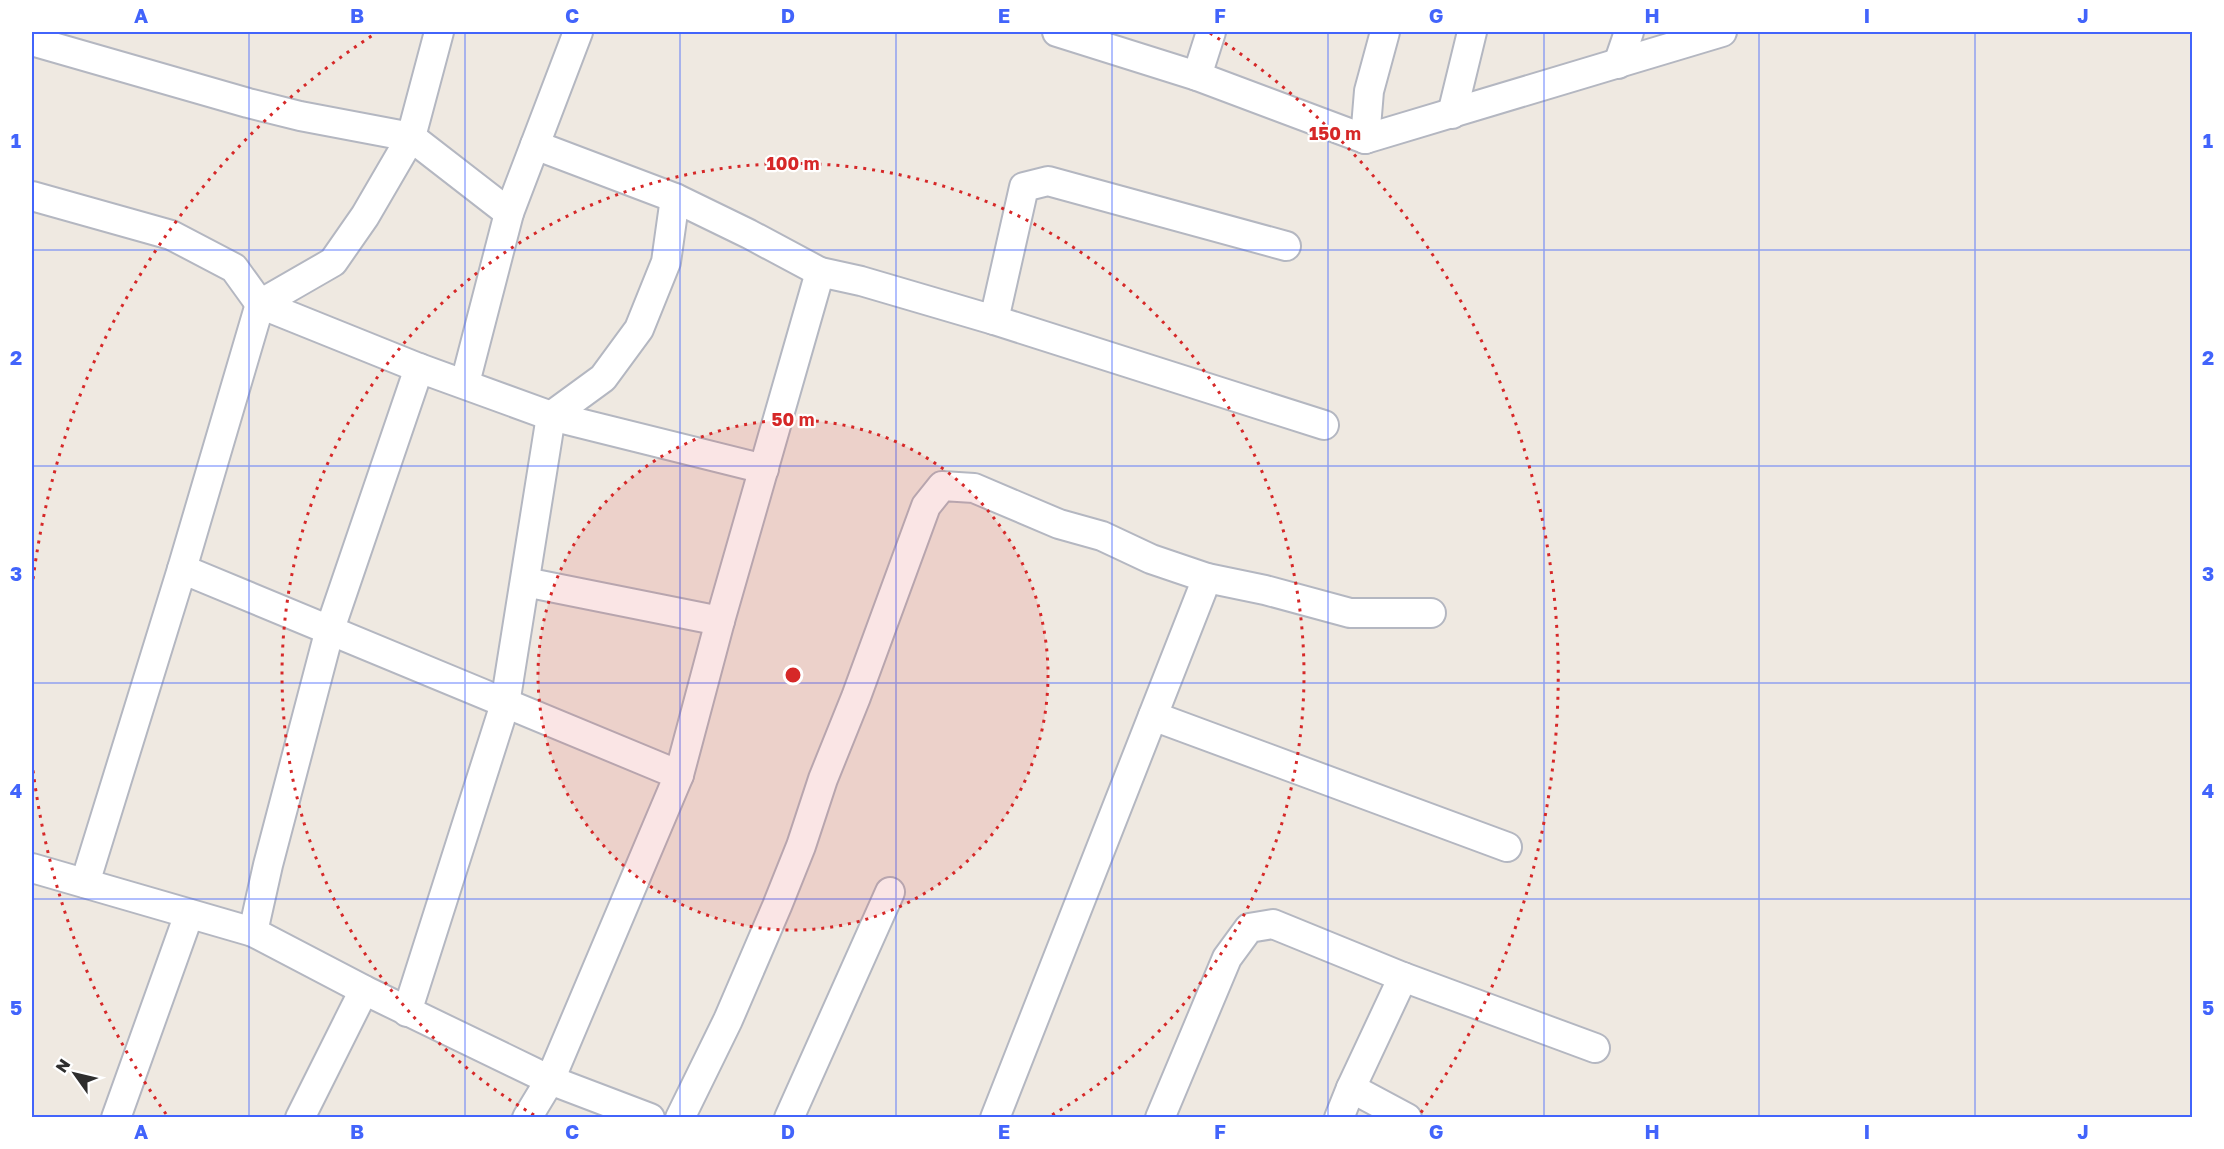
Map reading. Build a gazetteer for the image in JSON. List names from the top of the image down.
{
  "north": "top left",
  "grid": {
    "columns": [
      "A",
      "B",
      "C",
      "D",
      "E",
      "F",
      "G",
      "H",
      "I",
      "J"
    ],
    "rows": [
      "1",
      "2",
      "3",
      "4",
      "5"
    ]
  },
  "rings": ["150 m", "100 m", "50 m"]
}
